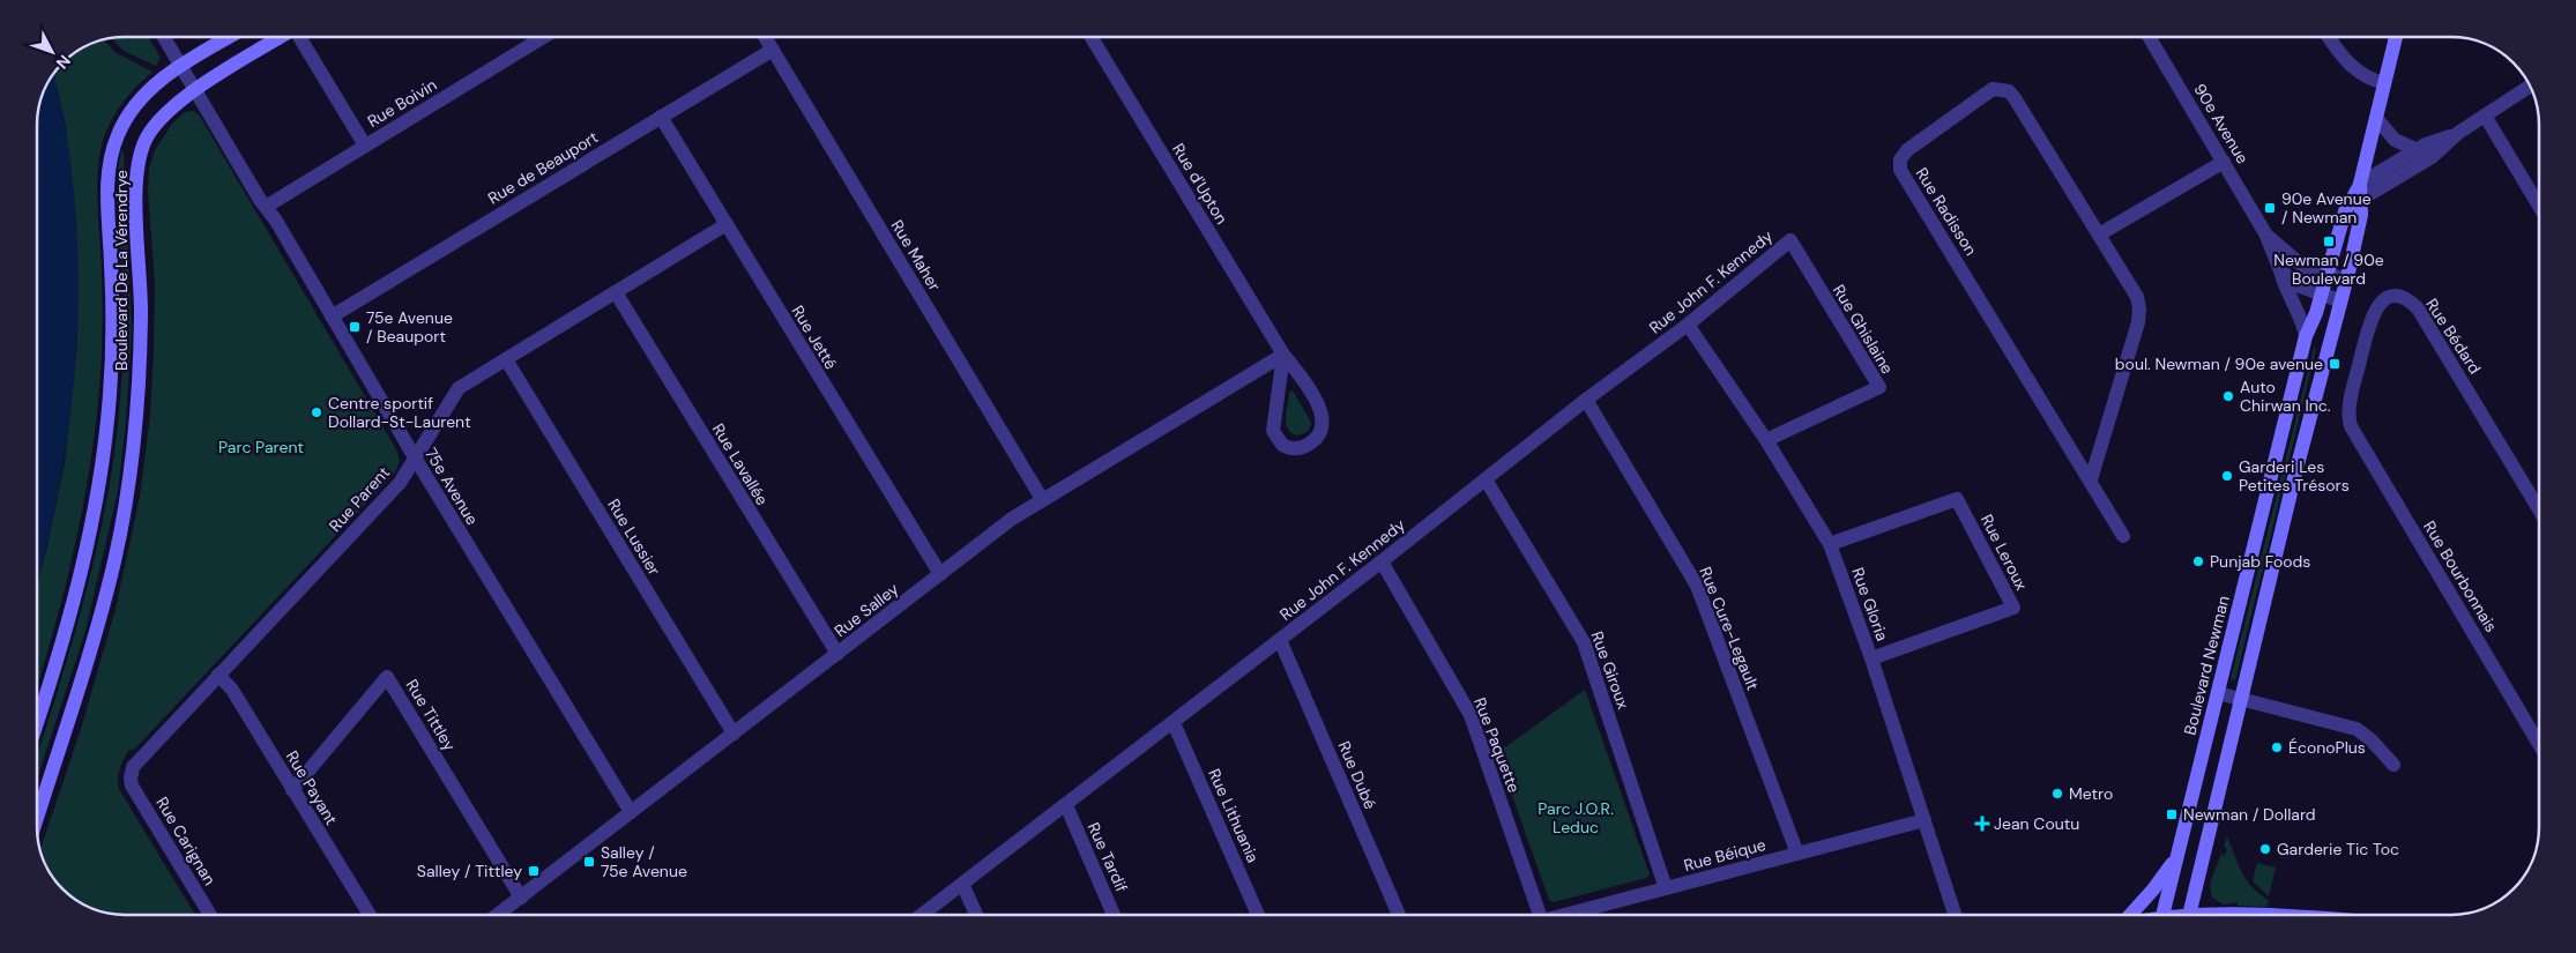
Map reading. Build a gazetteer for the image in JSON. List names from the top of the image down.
{
  "streets": {
    "main road": ["Boulevard De La Vérendrye", "Boulevard Newman"],
    "street": [
      "Rue Boivin",
      "90e Avenue",
      "Rue de Beauport",
      "Rue d'Upton",
      "Rue Radisson",
      "Rue Maher",
      "Rue John F. Kennedy",
      "Rue Ghislaine",
      "Rue Bédard",
      "Rue Jetté",
      "Rue Lavallée",
      "75e Avenue",
      "Rue Parent",
      "Rue Lussier",
      "Rue Leroux",
      "Rue Bourbonnais",
      "Rue Gloria",
      "Rue Salley",
      "Rue Cure-Legault",
      "Rue Giroux",
      "Rue Tittley",
      "Rue Paquette",
      "Rue Dubé",
      "Rue Payant",
      "Rue Lithuania",
      "Rue Carignan",
      "Rue Béique",
      "Rue Tardif"
    ]
  },
  "crossings": [
    ["Rue Boivin", "75e Avenue"],
    ["90e Avenue", "Boulevard Newman"],
    ["Rue de Beauport", "Rue Maher"],
    ["Rue de Beauport", "Rue Jetté"],
    ["Rue de Beauport", "75e Avenue"],
    ["Rue d'Upton", "Rue Salley"],
    ["Rue Maher", "Rue Salley"],
    ["Boulevard De La Vérendrye", "75e Avenue"],
    ["Rue John F. Kennedy", "Rue Ghislaine"],
    ["Rue John F. Kennedy", "Rue Gloria"],
    ["Rue John F. Kennedy", "Rue Cure-Legault"],
    ["Rue John F. Kennedy", "Rue Giroux"],
    ["Rue John F. Kennedy", "Rue Paquette"],
    ["Rue John F. Kennedy", "Rue Dubé"],
    ["Rue John F. Kennedy", "Rue Lithuania"],
    ["Rue John F. Kennedy", "Rue Tardif"],
    ["Rue Ghislaine", "Rue Gloria"],
    ["Rue Bédard", "Rue Bourbonnais"],
    ["Rue Jetté", "Rue Parent"],
    ["Rue Jetté", "Rue Salley"],
    ["Rue Lavallée", "Rue Parent"],
    ["Rue Lavallée", "Rue Salley"],
    ["75e Avenue", "Rue Parent"],
    ["75e Avenue", "Rue Salley"],
    ["Rue Parent", "Rue Lussier"],
    ["Rue Parent", "Rue Payant"],
    ["Rue Parent", "Rue Carignan"],
    ["Rue Lussier", "Rue Salley"],
    ["Rue Leroux", "Rue Gloria"],
    ["Rue Gloria", "Rue Béique"],
    ["Rue Salley", "Rue Tittley"],
    ["Rue Cure-Legault", "Rue Béique"],
    ["Rue Giroux", "Rue Béique"],
    ["Rue Tittley", "Rue Payant"]
  ],
  "parks": ["Parc Parent", "Parc J.O.R. Leduc"],
  "places": {
    "transit": [
      "90e Avenue / Newman",
      "Newman / 90e Boulevard",
      "75e Avenue / Beauport",
      "boul. Newman / 90e avenue",
      "Newman / Dollard",
      "Salley / 75e Avenue",
      "Salley / Tittley"
    ],
    "other": [
      "Auto Chirwan Inc.",
      "Centre sportif Dollard-St-Laurent",
      "Garderi Les Petites Trésors",
      "Punjab Foods",
      "ÉconoPlus",
      "Metro",
      "Garderie Tic Toc"
    ],
    "health": ["Jean Coutu"]
  },
  "north": "bottom right"
}
